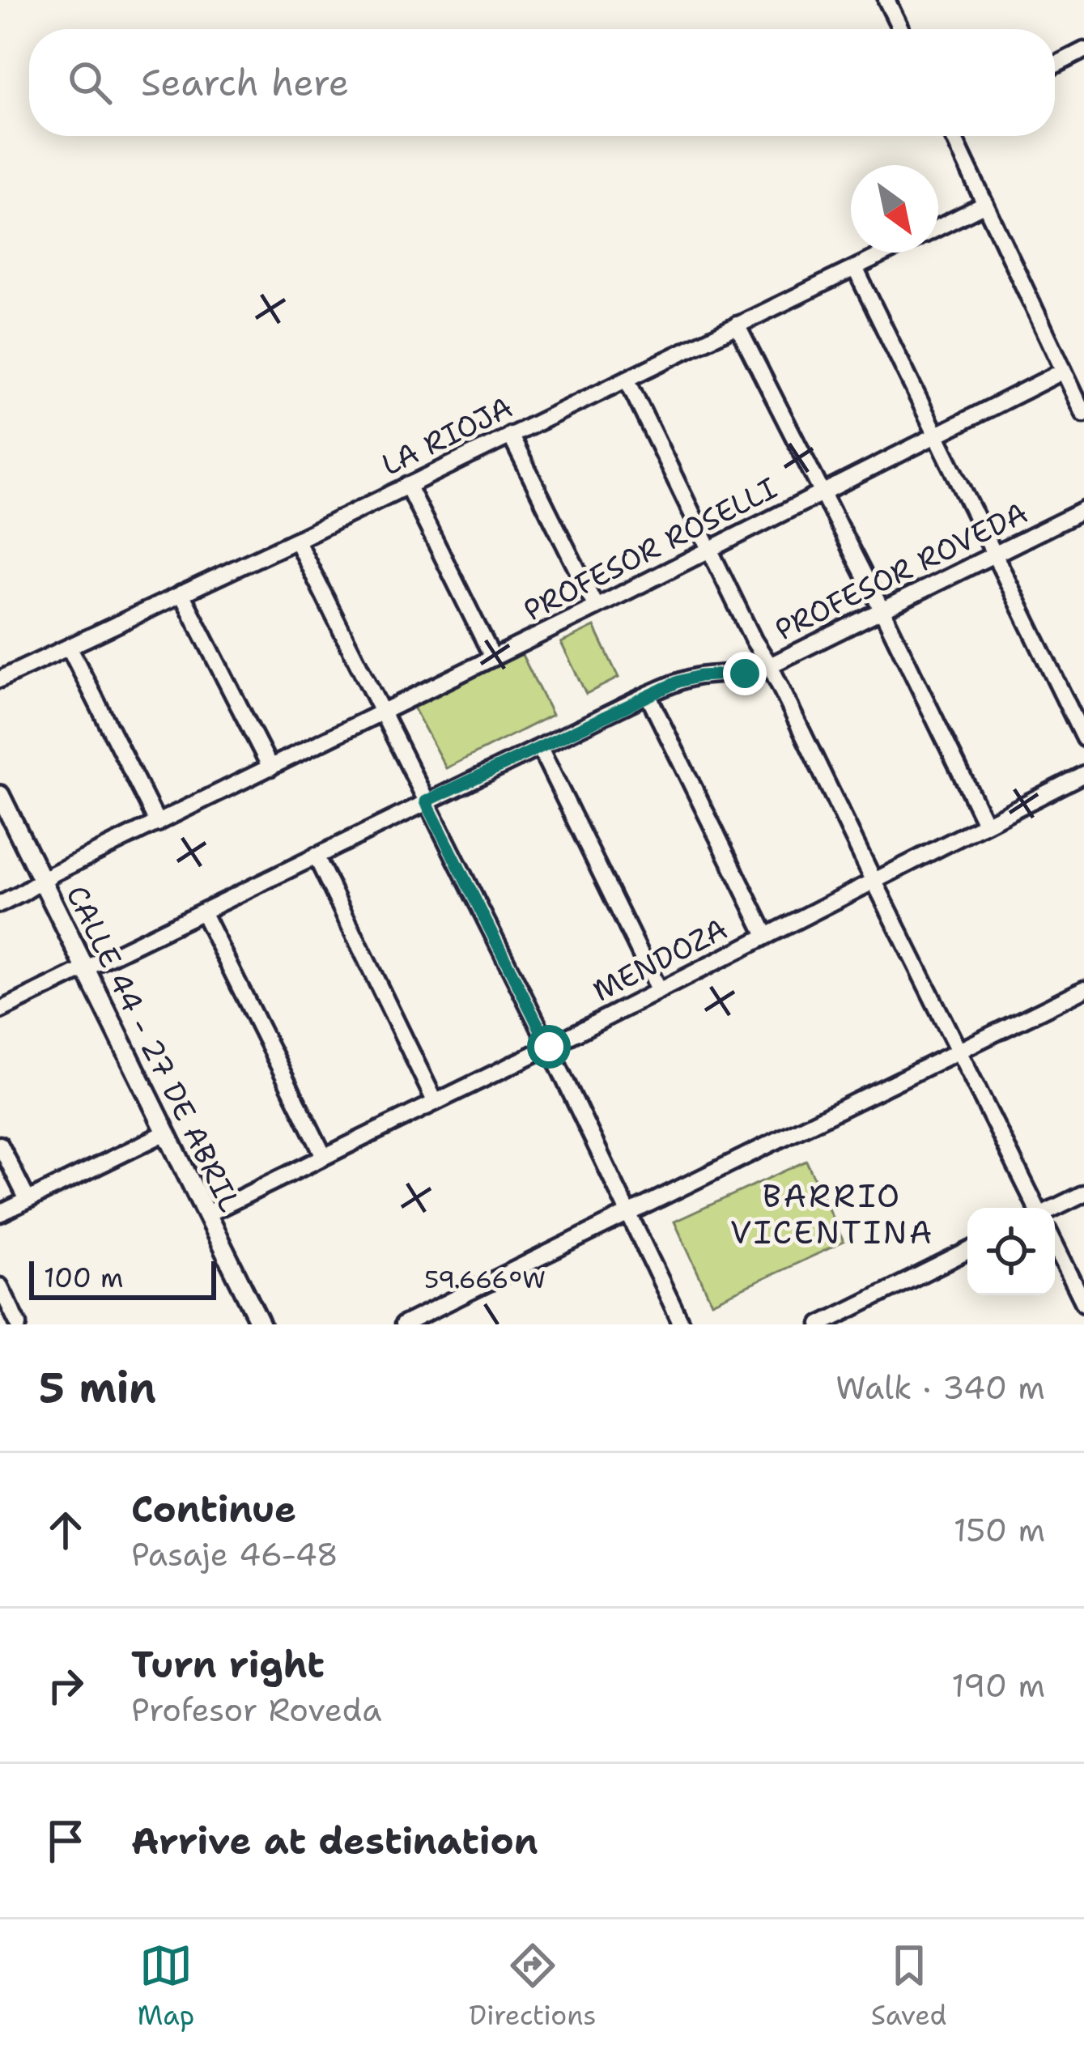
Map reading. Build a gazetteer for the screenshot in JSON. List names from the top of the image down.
{
  "streets": {
    "street": [
      "LA RIOJA",
      "PROFESOR ROSELLI",
      "PROFESOR ROVEDA",
      "MENDOZA",
      "CALLE 44 - 27 DE ABRIL"
    ]
  },
  "crossings": [
    ["PROFESOR ROSELLI", "CALLE 44 - 27 DE ABRIL"],
    ["PROFESOR ROVEDA", "CALLE 44 - 27 DE ABRIL"],
    ["MENDOZA", "CALLE 44 - 27 DE ABRIL"]
  ],
  "districts": ["BARRIO VICENTINA"],
  "scale_bar": "100 m",
  "north": "bottom right",
  "page": {
    "search": "Search here",
    "scale": "100 m",
    "heading": ["5 min", "Walk · 340 m"],
    "list": [
      ["Continue", "Pasaje 46-48", "150 m"],
      ["Turn right", "Profesor Roveda", "190 m"],
      "Arrive at destination"
    ],
    "nav": ["Map", "Directions", "Saved"]
  },
  "coordinates": ["59.666°W"]
}
